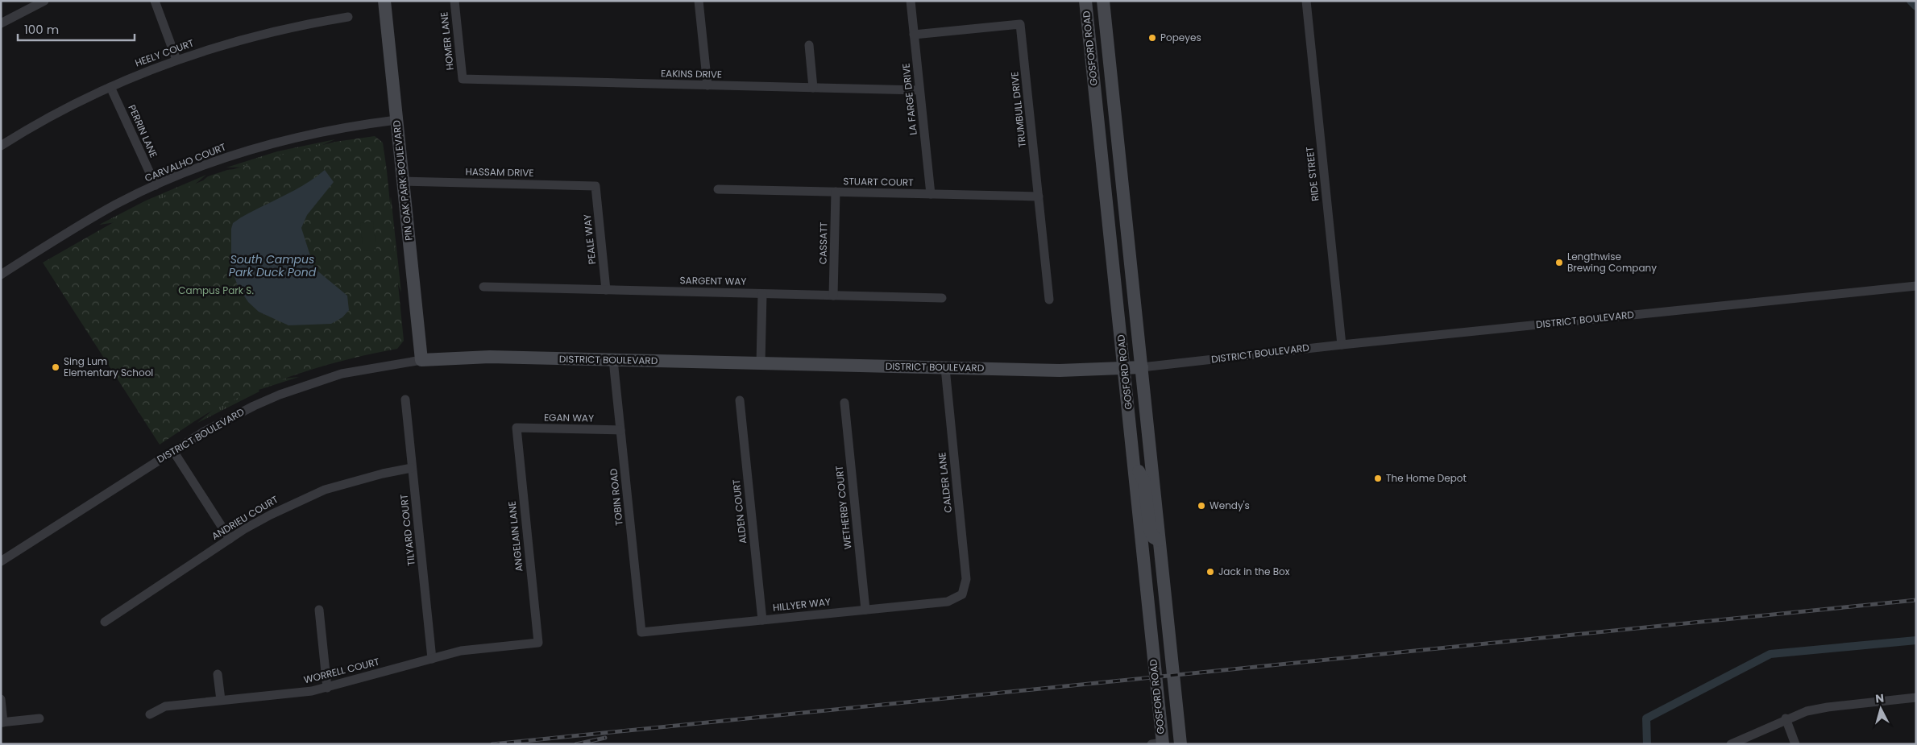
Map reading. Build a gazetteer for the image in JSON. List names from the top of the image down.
{
  "streets": {
    "main road": ["GOSFORD ROAD", "PIN OAK PARK BOULEVARD", "DISTRICT BOULEVARD"],
    "street": [
      "HOMER LANE",
      "HEELY COURT",
      "EAKINS DRIVE",
      "LA FARGE DRIVE",
      "TRUMBULL DRIVE",
      "PERRIN LANE",
      "CARVALHO COURT",
      "HASSAM DRIVE",
      "RIDE STREET",
      "STUART COURT",
      "PEALE WAY",
      "CASSATT",
      "SARGENT WAY",
      "EGAN WAY",
      "CALDER LANE",
      "TOBIN ROAD",
      "WETHERBY COURT",
      "ALDEN COURT",
      "ANDRIEU COURT",
      "TILYARD COURT",
      "ANGELAIN LANE",
      "HILLYER WAY",
      "WORRELL COURT"
    ]
  },
  "crossings": [
    ["HOMER LANE", "EAKINS DRIVE"],
    ["GOSFORD ROAD", "DISTRICT BOULEVARD"],
    ["HEELY COURT", "PERRIN LANE"],
    ["EAKINS DRIVE", "LA FARGE DRIVE"],
    ["LA FARGE DRIVE", "TRUMBULL DRIVE"],
    ["LA FARGE DRIVE", "STUART COURT"],
    ["TRUMBULL DRIVE", "STUART COURT"],
    ["PERRIN LANE", "CARVALHO COURT"],
    ["CARVALHO COURT", "PIN OAK PARK BOULEVARD"],
    ["HASSAM DRIVE", "PIN OAK PARK BOULEVARD"],
    ["HASSAM DRIVE", "PEALE WAY"],
    ["RIDE STREET", "DISTRICT BOULEVARD"],
    ["PIN OAK PARK BOULEVARD", "DISTRICT BOULEVARD"],
    ["STUART COURT", "CASSATT"],
    ["PEALE WAY", "SARGENT WAY"],
    ["CASSATT", "SARGENT WAY"],
    ["DISTRICT BOULEVARD", "CALDER LANE"],
    ["DISTRICT BOULEVARD", "TOBIN ROAD"],
    ["EGAN WAY", "TOBIN ROAD"],
    ["EGAN WAY", "ANGELAIN LANE"],
    ["CALDER LANE", "HILLYER WAY"],
    ["TOBIN ROAD", "HILLYER WAY"],
    ["WETHERBY COURT", "HILLYER WAY"],
    ["ALDEN COURT", "HILLYER WAY"],
    ["ANDRIEU COURT", "TILYARD COURT"],
    ["TILYARD COURT", "WORRELL COURT"],
    ["ANGELAIN LANE", "WORRELL COURT"]
  ],
  "water": ["South Campus Park Duck Pond"],
  "parks": ["Campus Park S."],
  "places": [
    "Popeyes",
    "Lengthwise Brewing Company",
    "Sing Lum Elementary School",
    "The Home Depot",
    "Wendy's",
    "Jack in the Box"
  ],
  "scale_bar": "100 m",
  "north": "top"
}
